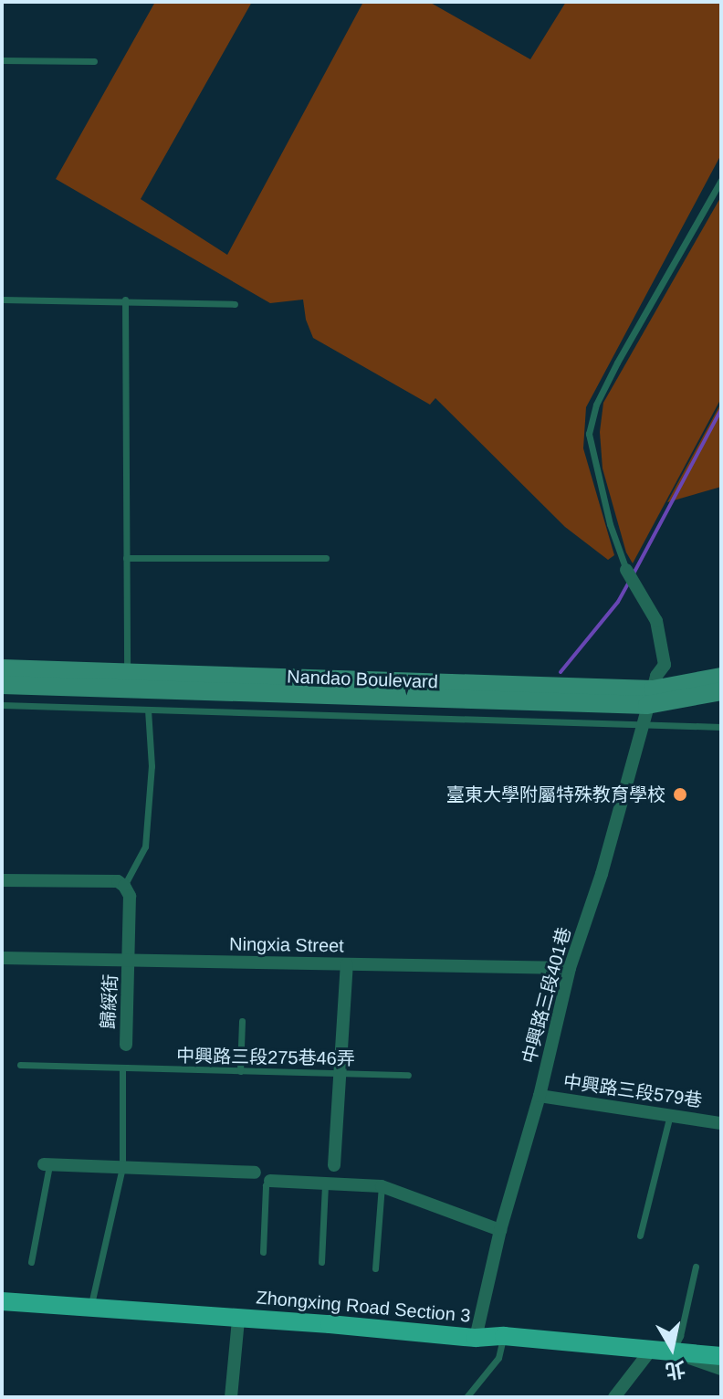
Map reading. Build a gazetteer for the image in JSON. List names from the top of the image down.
{
  "streets": {
    "main road": ["Zhongxing Road Section 3"],
    "street": [
      "Nandao Boulevard",
      "Ningxia Street",
      "中興路三段401巷",
      "歸綏街",
      "中興路三段579巷"
    ],
    "lane": ["中興路三段275巷46弄"]
  },
  "crossings": [
    ["Nandao Boulevard", "中興路三段401巷"],
    ["Ningxia Street", "中興路三段401巷"],
    ["Ningxia Street", "歸綏街"],
    ["中興路三段401巷", "中興路三段579巷"],
    ["中興路三段401巷", "Zhongxing Road Section 3"]
  ],
  "places": ["臺東大學附屬特殊教育學校"],
  "north": "bottom"
}
